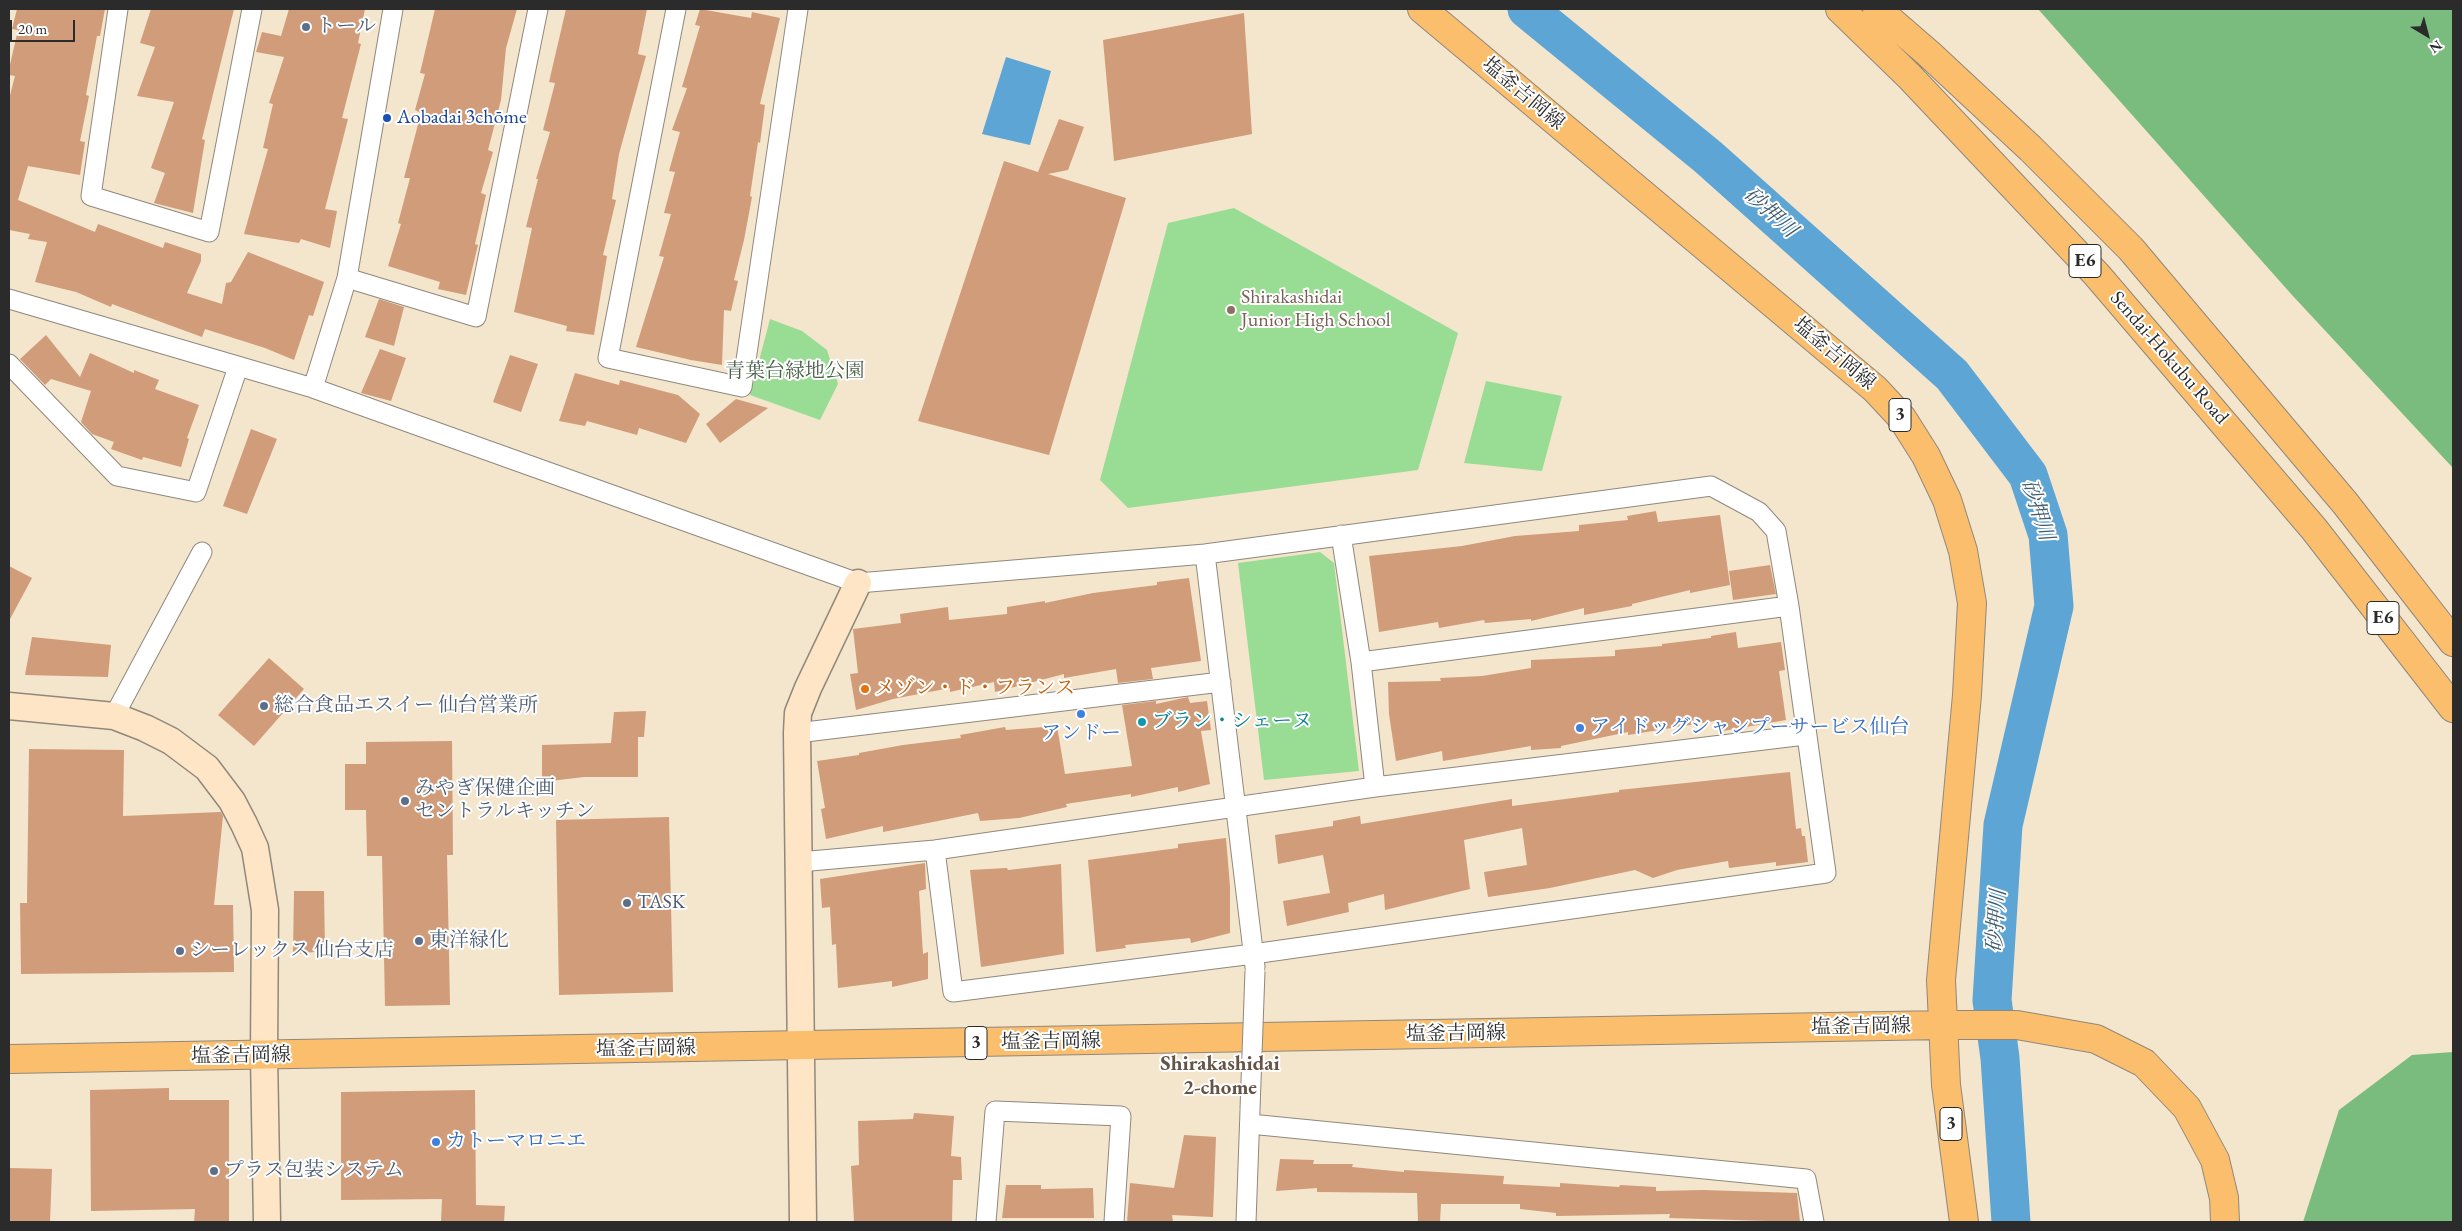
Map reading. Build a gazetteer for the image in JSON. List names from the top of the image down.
{
  "streets": {
    "main road": [
      "塩釜吉岡線",
      "E6",
      "Sendai-Hokubu Road",
      "3"
    ]
  },
  "districts": ["Shirakashidai 2-chome"],
  "water": ["砂押川"],
  "parks": ["青葉台緑地公園"],
  "places": [
    "トール",
    "Aobadai 3chōme",
    "Shirakashidai Junior High School",
    "メゾン・ド・フランス",
    "総合食品エスイー 仙台営業所",
    "アンドー",
    "ブラン・シェーヌ",
    "アイドッグシャンプーサービス仙台",
    "みやぎ保健企画 セントラルキッチン",
    "TASK",
    "東洋緑化",
    "シーレックス 仙台支店",
    "カトーマロニエ",
    "プラス包装システム"
  ],
  "scale_bar": "20 m",
  "north": "bottom right"
}
